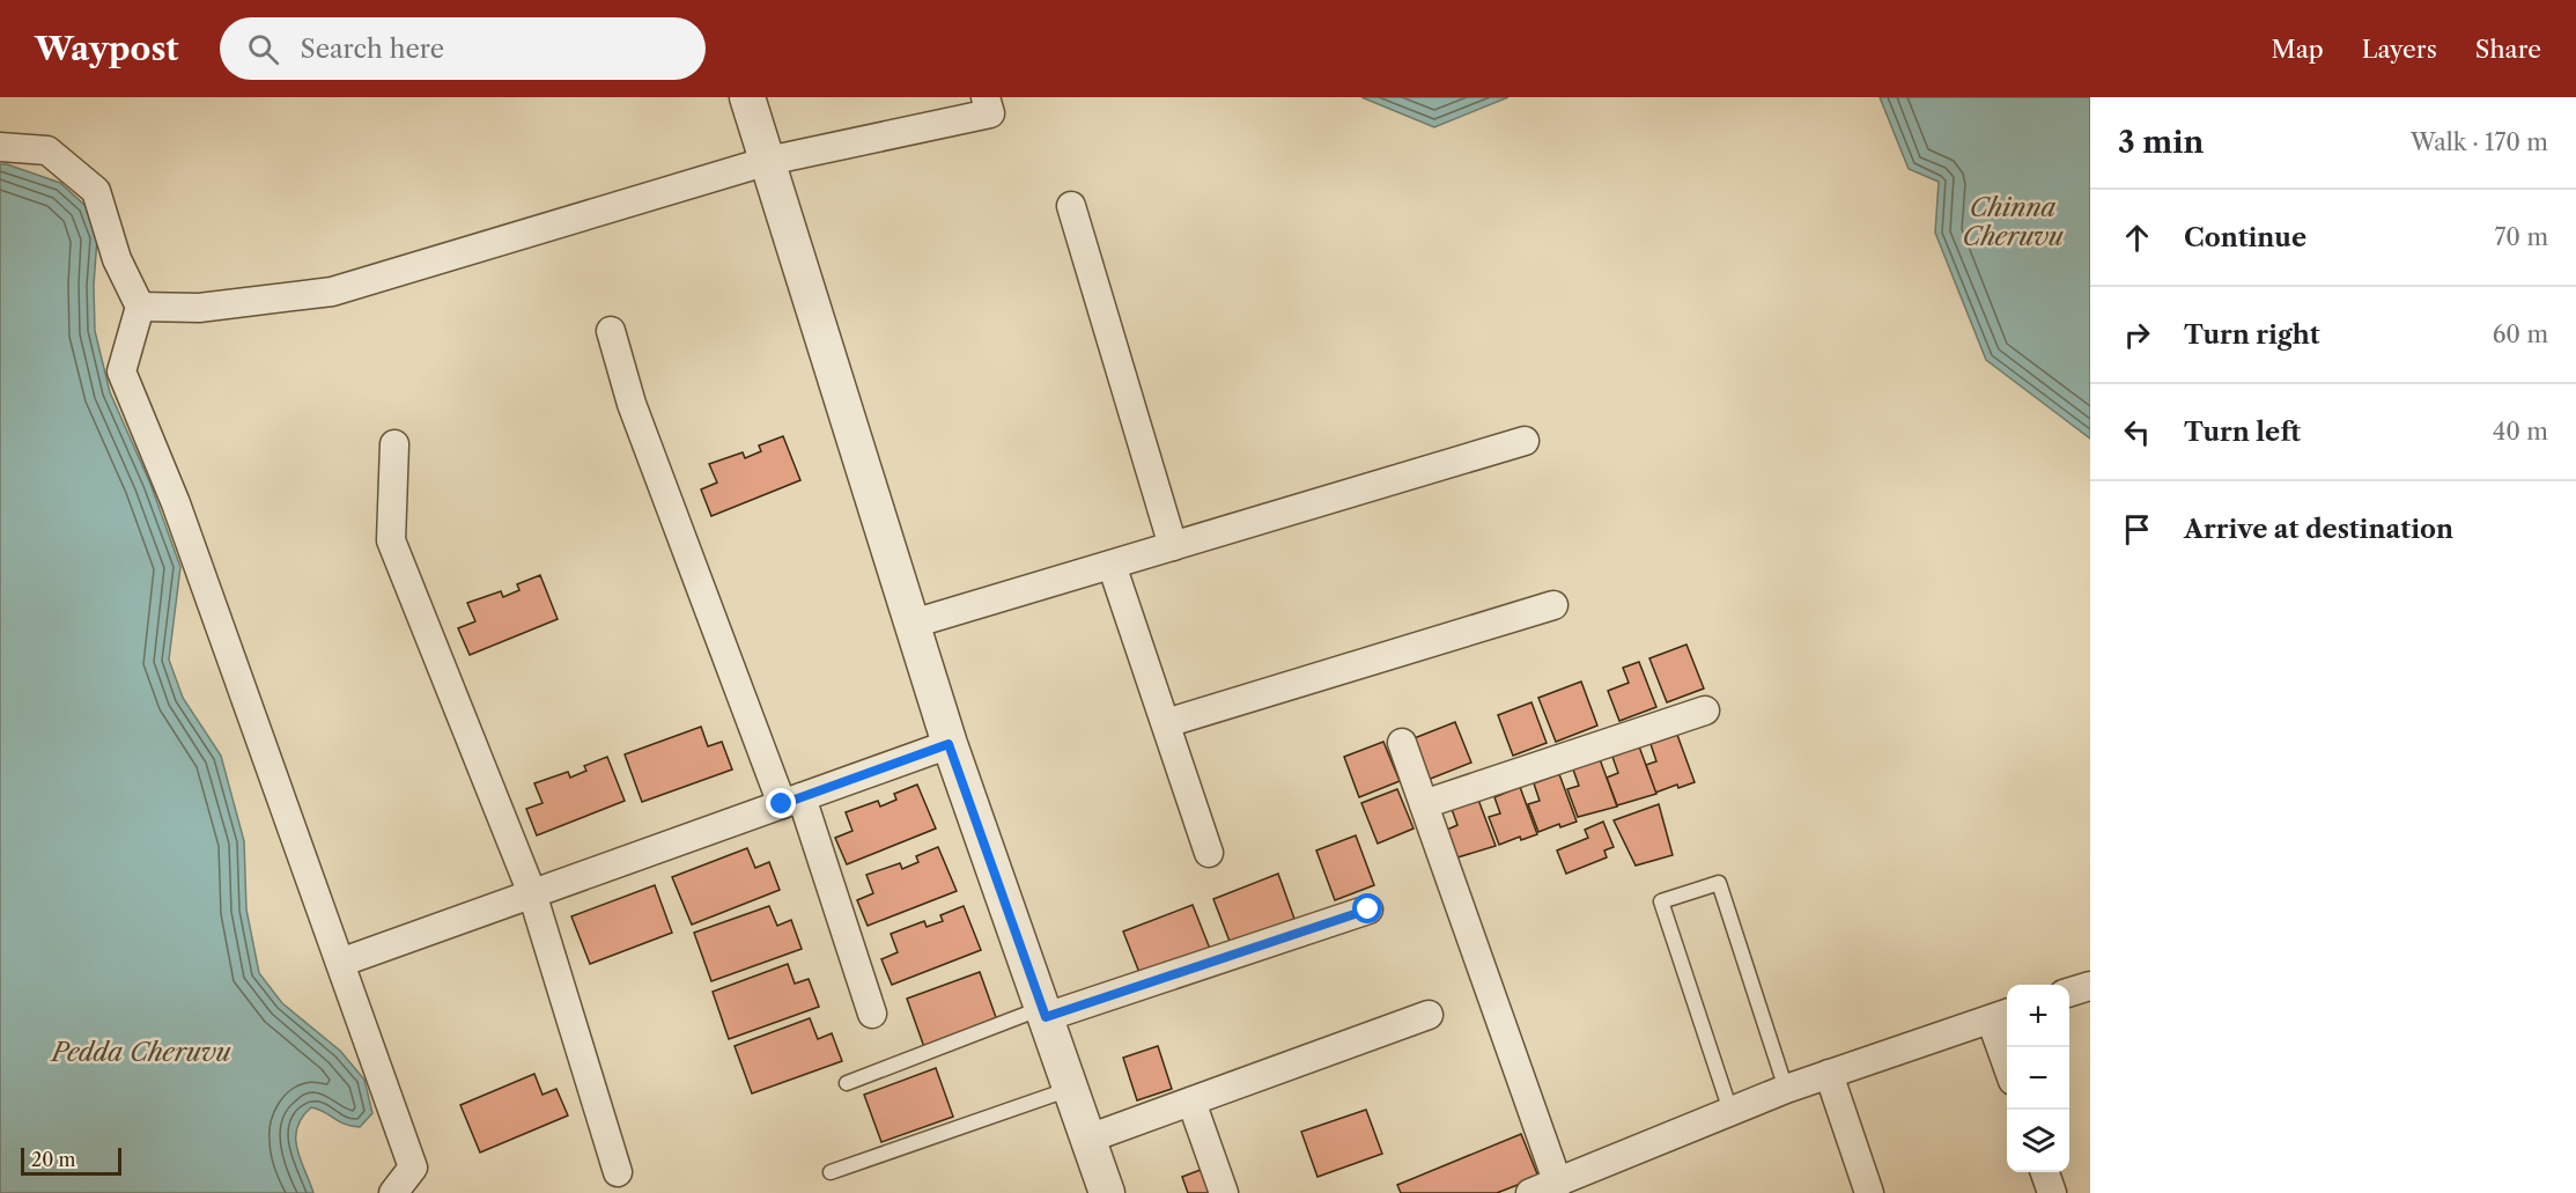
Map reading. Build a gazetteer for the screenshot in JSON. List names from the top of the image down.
{
  "water": ["Chinna Cheruvu", "Pedda Cheruvu"],
  "scale_bar": "20 m",
  "page": {
    "header": "Waypost",
    "search": "Search here",
    "nav": ["Map", "Layers", "Share"],
    "heading": ["3 min", "Walk · 170 m"],
    "list": [
      ["Continue", "70 m"],
      ["Turn right", "60 m"],
      ["Turn left", "40 m"],
      "Arrive at destination"
    ],
    "map_buttons": ["+", "−"],
    "scale": "20 m"
  }
}
